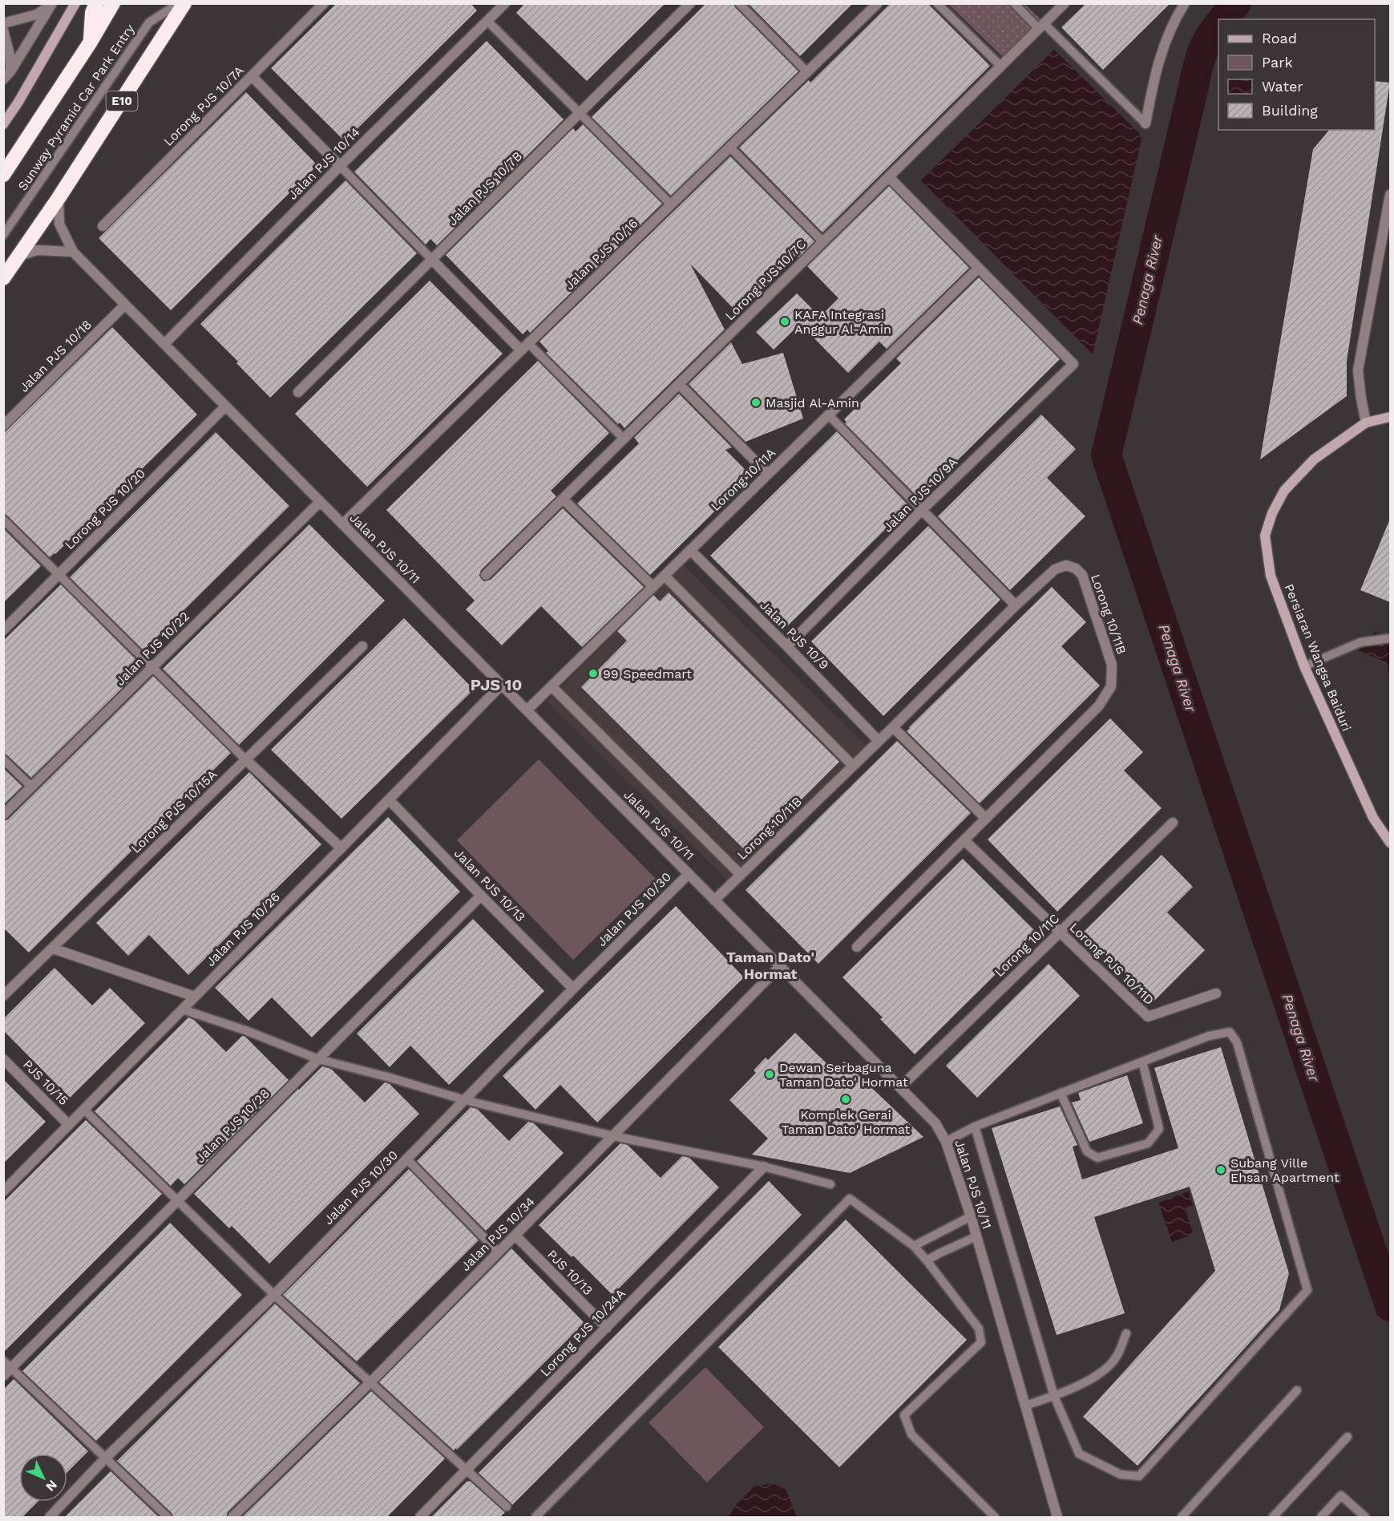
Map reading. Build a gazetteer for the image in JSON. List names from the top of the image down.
{
  "streets": {
    "highway": ["E10"],
    "street": [
      "Lorong PJS 10/7A",
      "Jalan PJS 10/14",
      "Jalan PJS 10/7B",
      "Jalan PJS 10/16",
      "Lorong PJS 10/7C",
      "Jalan PJS 10/18",
      "Lorong 10/11A",
      "Jalan PJS 10/9A",
      "Lorong PJS 10/20",
      "Jalan PJS 10/11",
      "Lorong 10/11B",
      "Jalan PJS 10/9",
      "Jalan PJS 10/22",
      "Persiaran Wangsa Baiduri",
      "Lorong PJS 10/15A",
      "Jalan PJS 10/13",
      "Jalan PJS 10/30",
      "Jalan PJS 10/26",
      "Lorong 10/11C",
      "Lorong PJS 10/11D",
      "PJS 10/15",
      "Jalan PJS 10/28",
      "Jalan PJS 10/34",
      "PJS 10/13",
      "Lorong PJS 10/24A"
    ],
    "lane": ["Sunway Pyramid Car Park Entry"]
  },
  "crossings": [
    ["E10", "Jalan PJS 10/11"],
    ["Jalan PJS 10/14", "Jalan PJS 10/11"],
    ["Jalan PJS 10/16", "Jalan PJS 10/11"],
    ["Jalan PJS 10/18", "Jalan PJS 10/11"],
    ["Lorong 10/11A", "Jalan PJS 10/9A"],
    ["Lorong 10/11A", "Jalan PJS 10/11"],
    ["Lorong 10/11A", "Jalan PJS 10/9"],
    ["Jalan PJS 10/9A", "Jalan PJS 10/9"],
    ["Lorong PJS 10/20", "Jalan PJS 10/11"],
    ["Jalan PJS 10/11", "Lorong 10/11B"],
    ["Jalan PJS 10/11", "Jalan PJS 10/22"],
    ["Jalan PJS 10/11", "Jalan PJS 10/30"],
    ["Jalan PJS 10/11", "Jalan PJS 10/26"],
    ["Jalan PJS 10/11", "Lorong 10/11C"],
    ["Jalan PJS 10/11", "Jalan PJS 10/34"],
    ["Lorong 10/11B", "Jalan PJS 10/9"],
    ["Lorong 10/11B", "Lorong PJS 10/11D"],
    ["Jalan PJS 10/13", "Jalan PJS 10/30"],
    ["Jalan PJS 10/13", "Jalan PJS 10/26"],
    ["Jalan PJS 10/13", "Jalan PJS 10/28"],
    ["Jalan PJS 10/26", "PJS 10/15"],
    ["Lorong 10/11C", "Lorong PJS 10/11D"],
    ["Jalan PJS 10/34", "PJS 10/13"],
    ["PJS 10/13", "Lorong PJS 10/24A"]
  ],
  "districts": ["PJS 10", "Taman Dato' Hormat"],
  "water": ["Penaga River"],
  "places": [
    "KAFA Integrasi Anggur Al-Amin",
    "Masjid Al-Amin",
    "99 Speedmart",
    "Dewan Serbaguna Taman Dato' Hormat",
    "Komplek Gerai Taman Dato' Hormat",
    "Subang Ville Ehsan Apartment"
  ],
  "legend": [
    "Road",
    "Park",
    "Water",
    "Building"
  ],
  "north": "bottom right"
}
